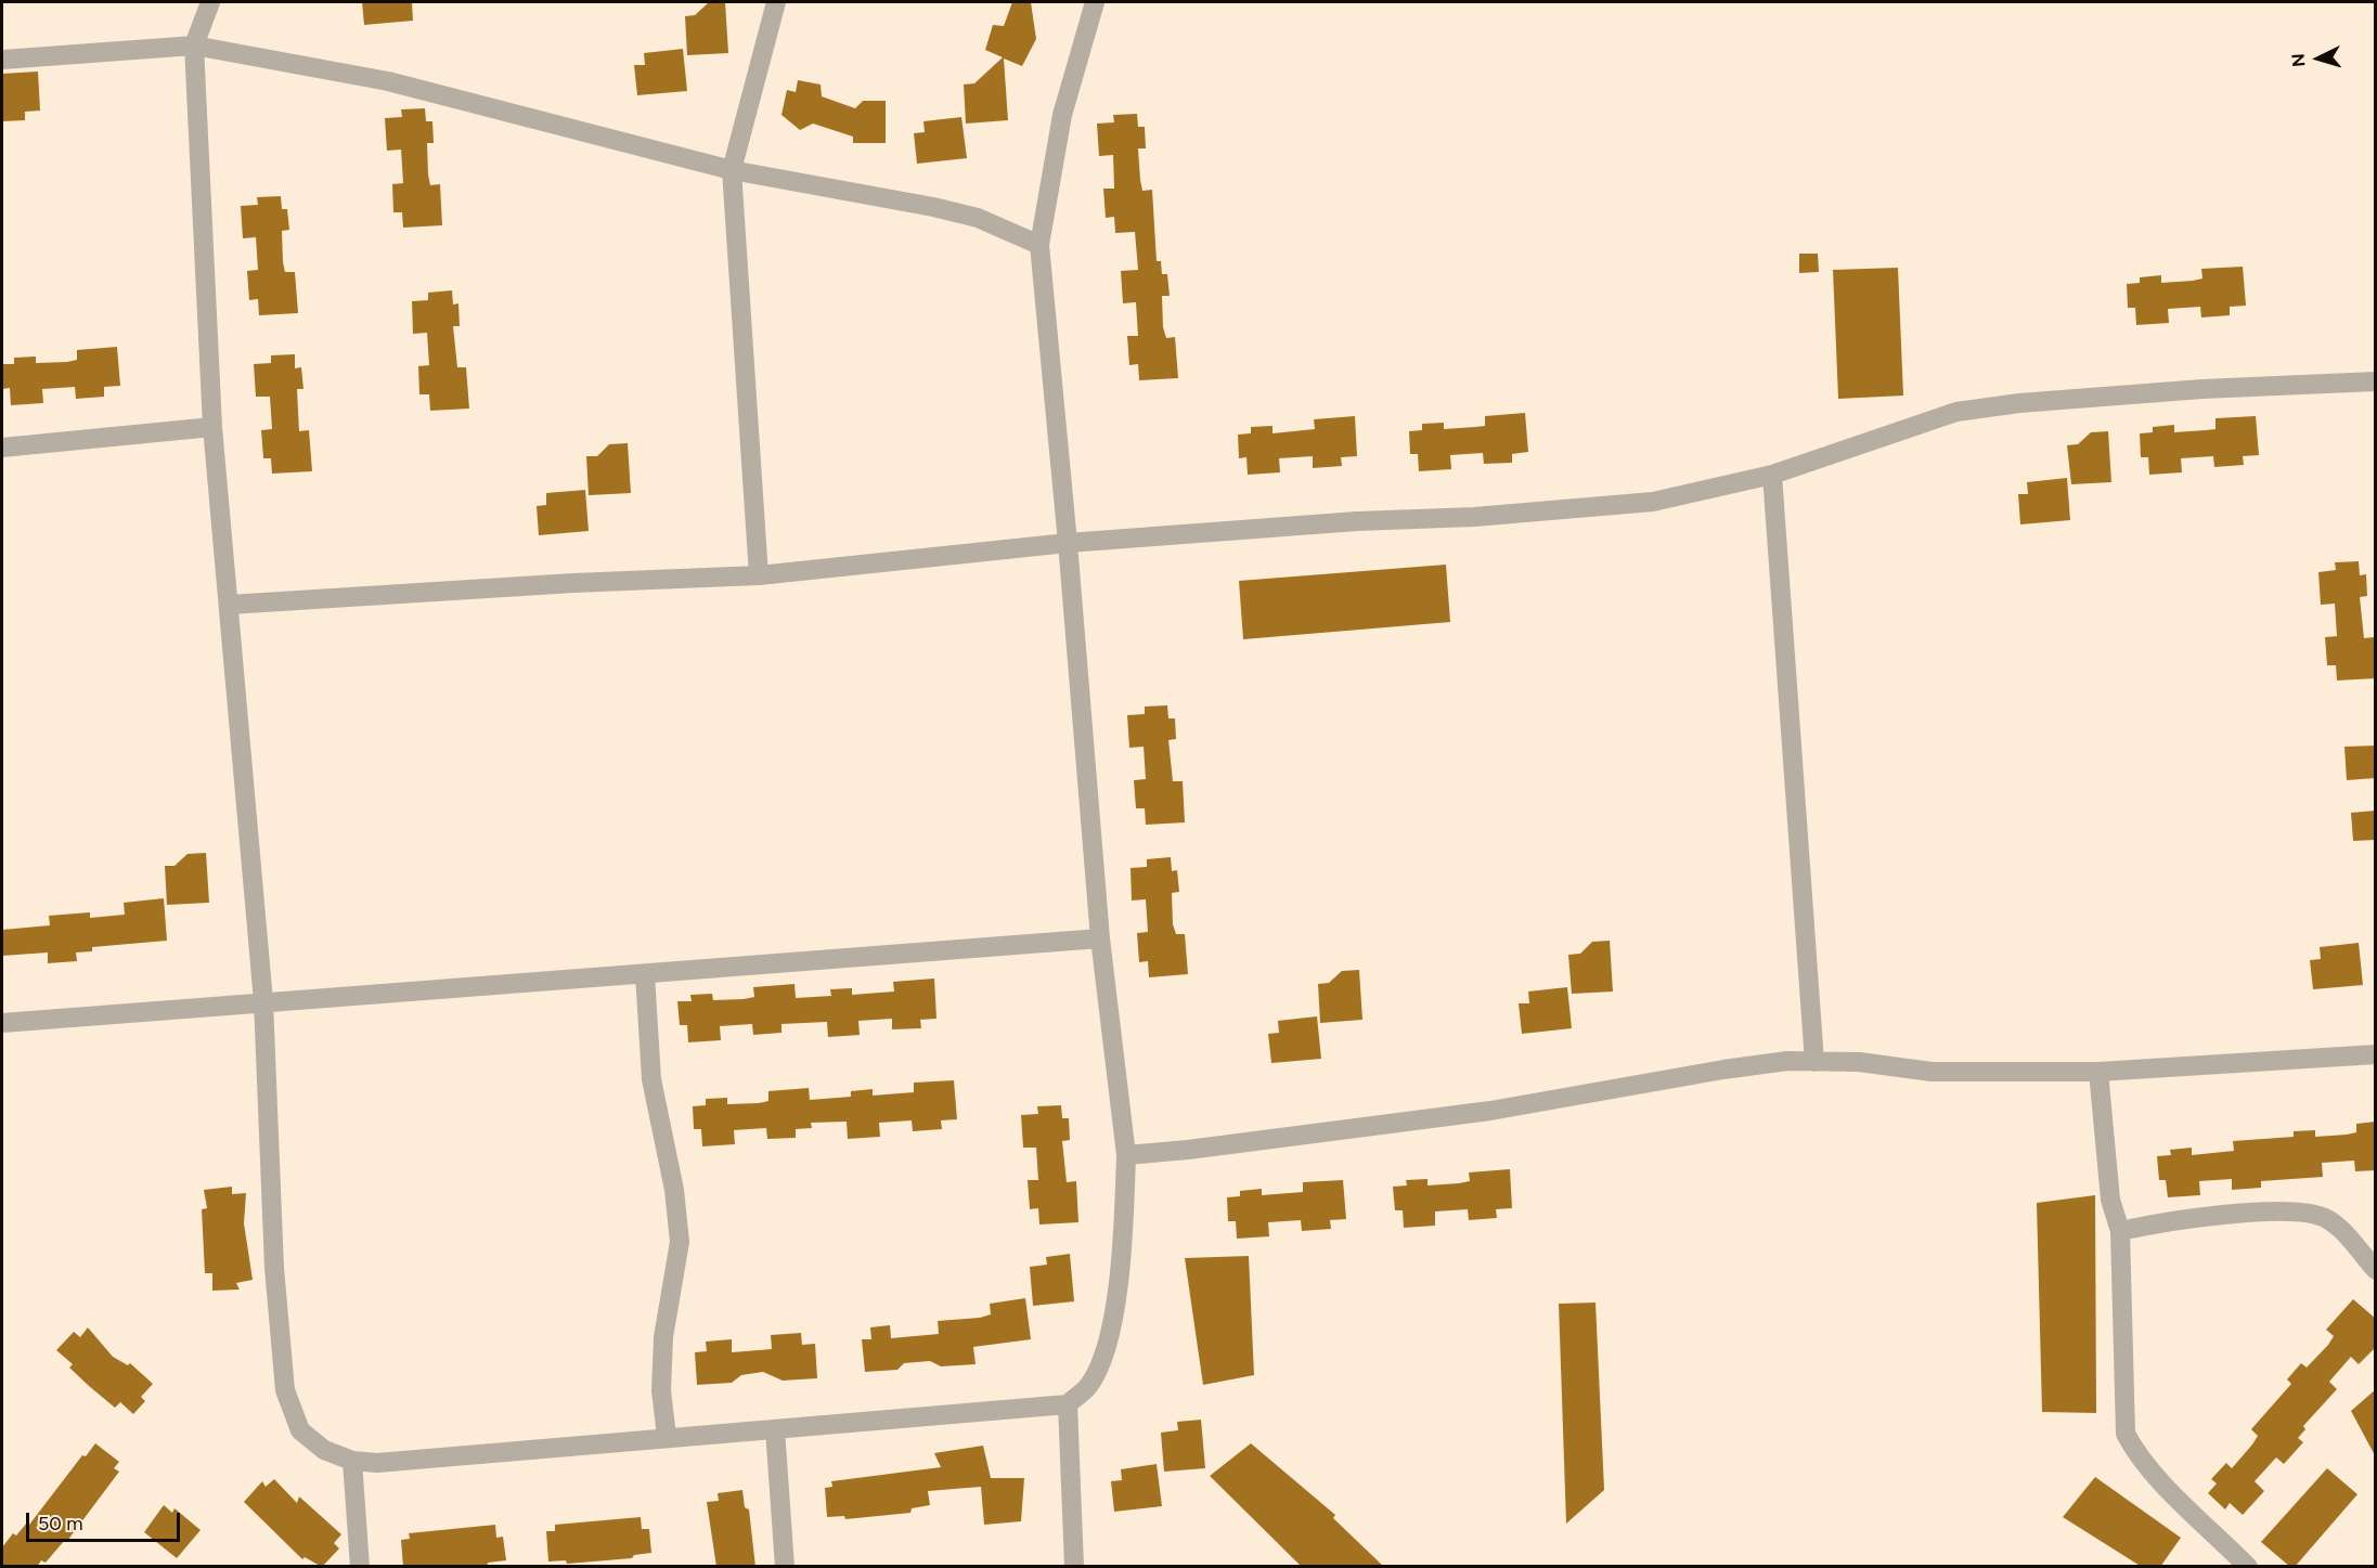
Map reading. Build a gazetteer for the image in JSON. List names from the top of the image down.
{
  "scale_bar": "50 m",
  "north": "left"
}
